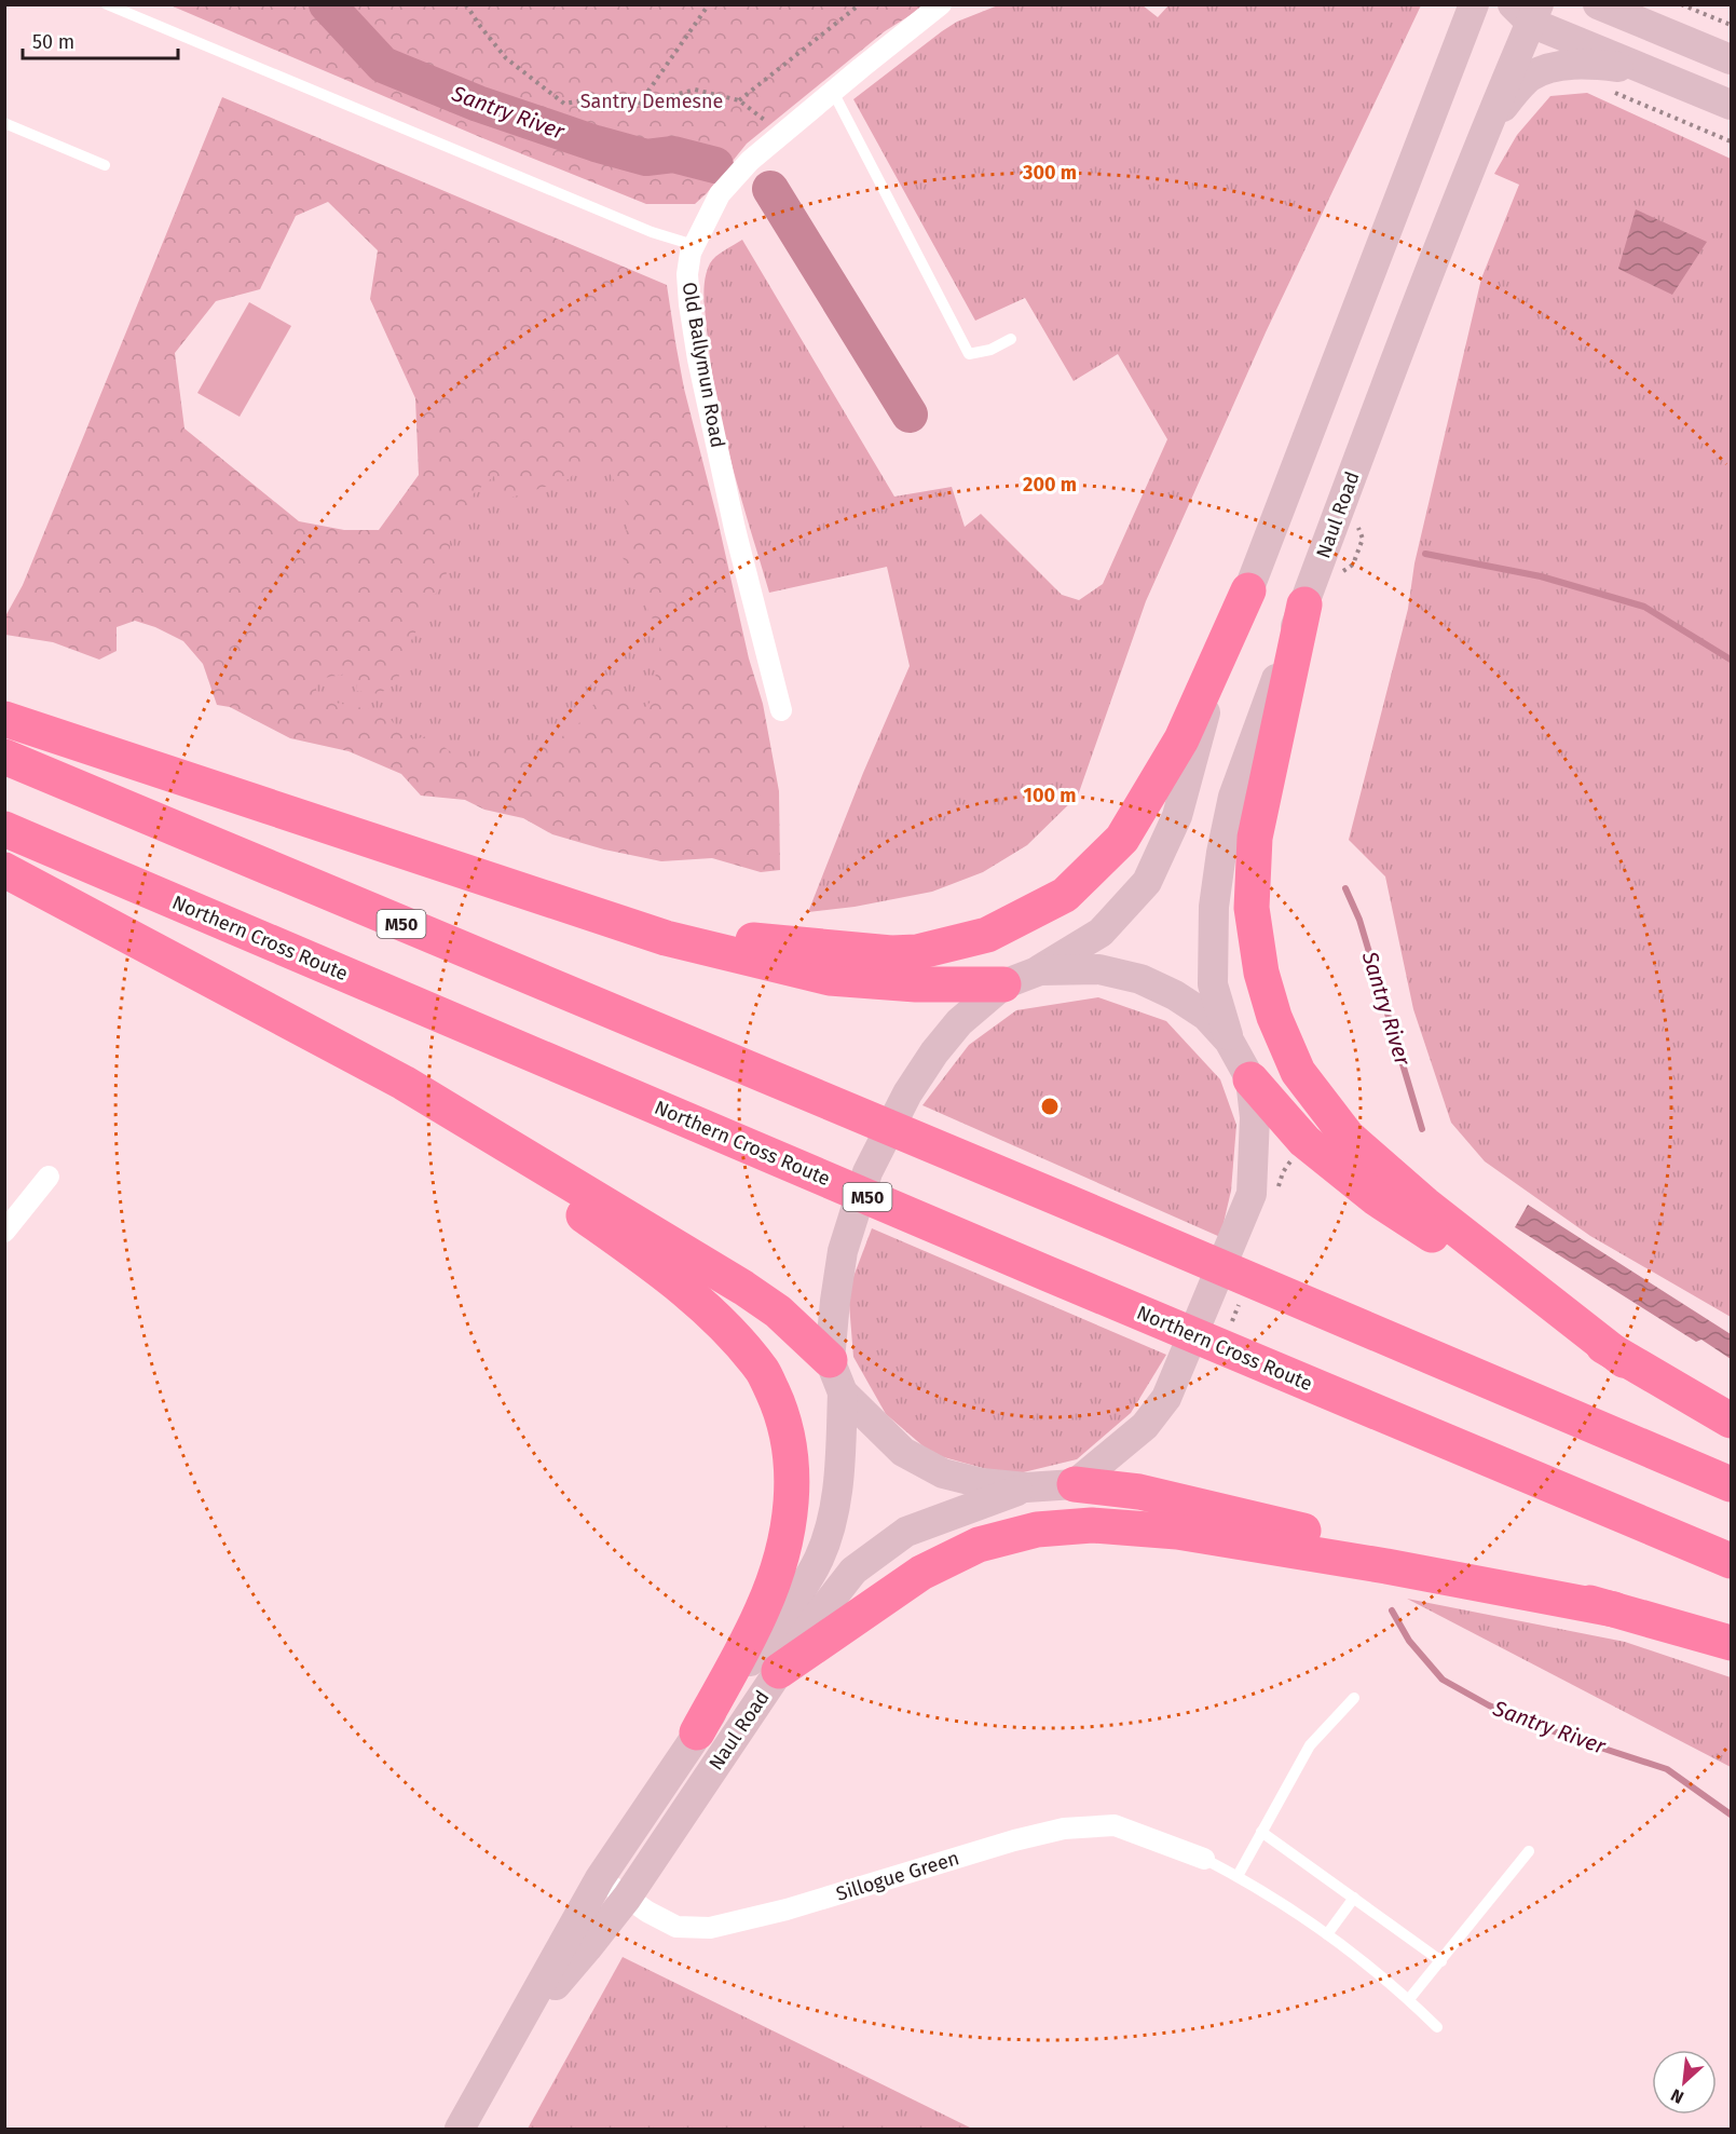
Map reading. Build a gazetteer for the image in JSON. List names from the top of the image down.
{
  "streets": {
    "highway": ["M50", "Northern Cross Route"],
    "main road": ["Naul Road"],
    "street": ["Old Ballymun Road", "Sillogue Green"]
  },
  "crossings": [
    ["Naul Road", "Sillogue Green"]
  ],
  "water": ["Santry River"],
  "parks": ["Santry Demesne"],
  "scale_bar": "50 m",
  "north": "bottom left",
  "rings": ["300 m", "200 m", "100 m"]
}
